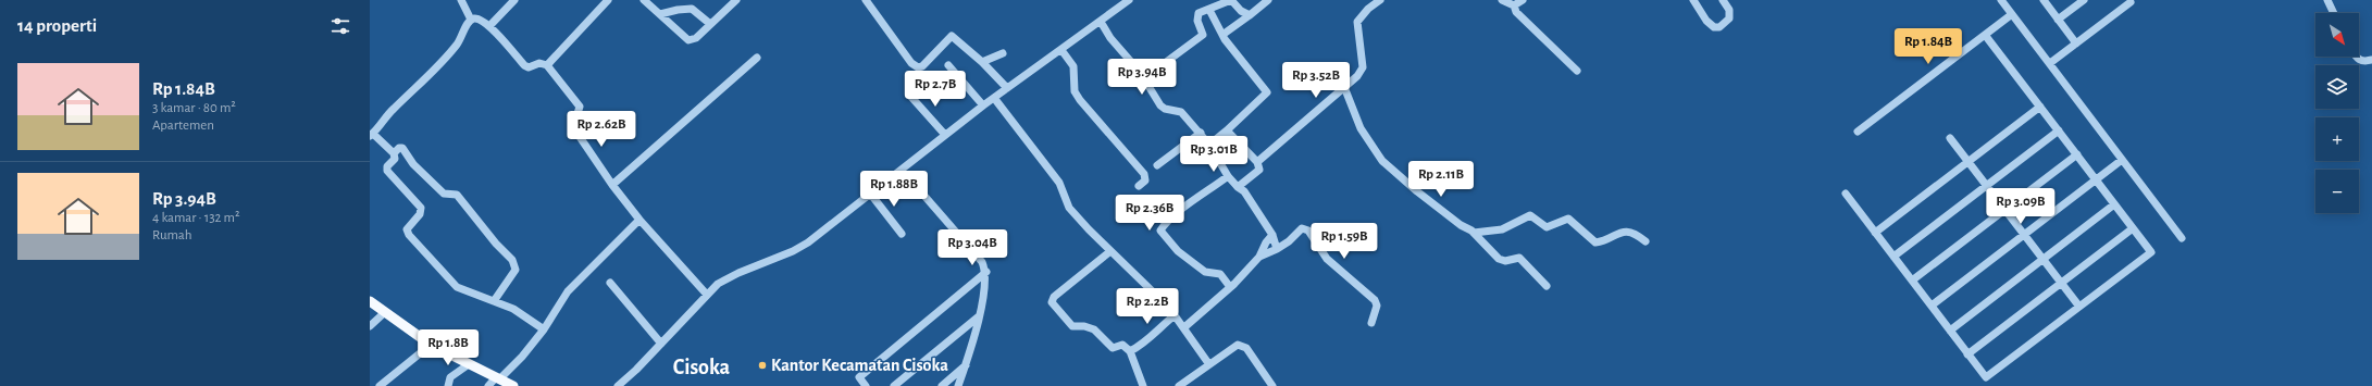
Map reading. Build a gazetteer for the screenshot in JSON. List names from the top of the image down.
{
  "districts": ["Cisoka"],
  "places": ["Kantor Kecamatan Cisoka"],
  "north": "bottom right",
  "page": {
    "heading": "14 properti",
    "map_buttons": ["+", "−"],
    "price": [
      "Rp 1.84B",
      "Rp 3.94B",
      "Rp 3.52B",
      "Rp 2.7B",
      "Rp 2.62B",
      "Rp 3.01B",
      "Rp 2.11B",
      "Rp 1.88B",
      "Rp 3.09B",
      "Rp 2.36B",
      "Rp 1.59B",
      "Rp 3.04B",
      "Rp 2.2B",
      "Rp 1.8B"
    ],
    "list": [
      {
        "name": "Rp 1.84B",
        "note": "3 kamar · 80 m² · Apartemen"
      },
      {
        "name": "Rp 3.94B",
        "note": "4 kamar · 132 m² · Rumah"
      }
    ]
  }
}
